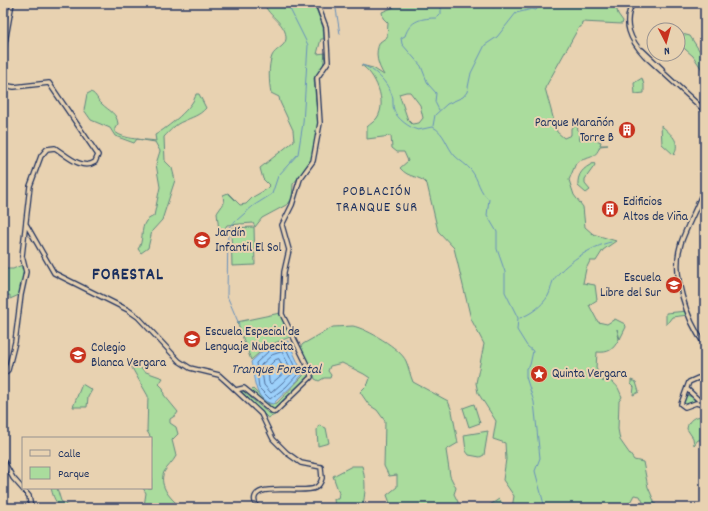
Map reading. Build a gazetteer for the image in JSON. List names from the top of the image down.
{
  "districts": ["POBLACIÓN TRANQUE SUR", "FORESTAL"],
  "water": ["Tranque Forestal"],
  "places": {
    "building": ["Parque Marañón Torre B", "Edificios Altos de Viña"],
    "school or university": [
      "Jardín Infantil El Sol",
      "Escuela Libre del Sur",
      "Escuela Especial de Lenguaje Nubecita",
      "Colegio Blanca Vergara"
    ],
    "place": ["Quinta Vergara"]
  },
  "legend": ["Calle", "Parque"],
  "north": "bottom"
}
